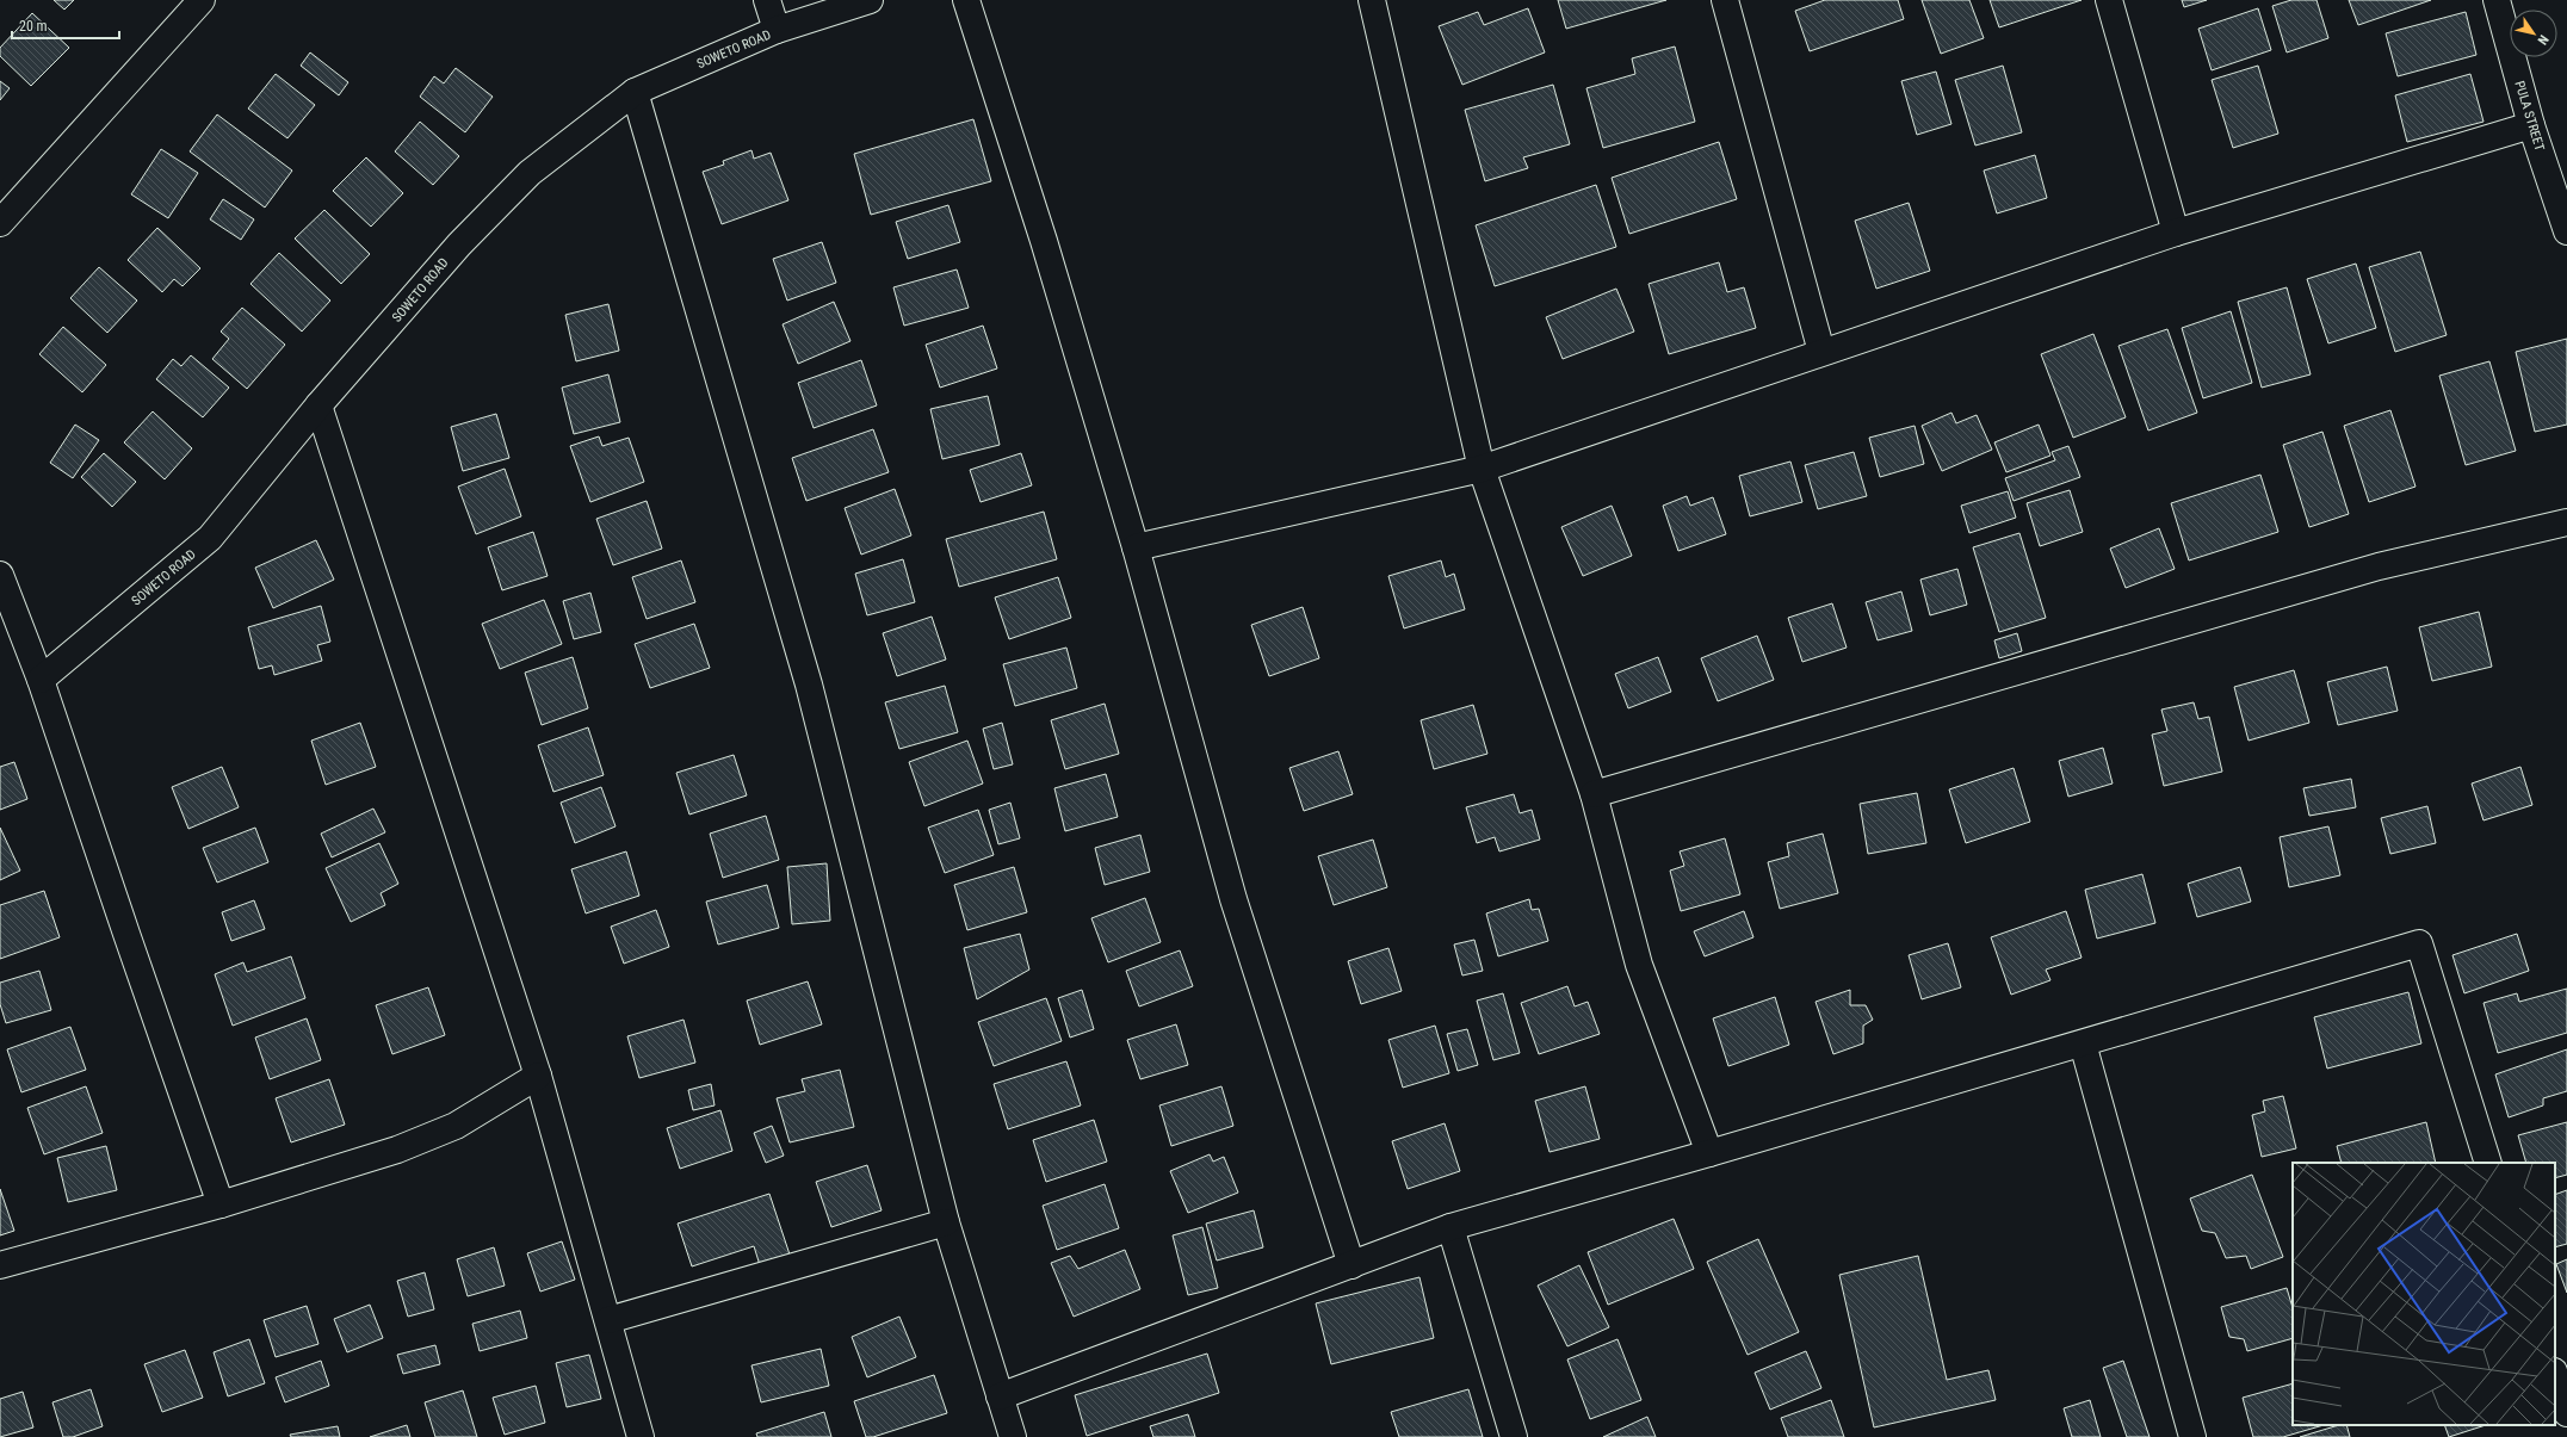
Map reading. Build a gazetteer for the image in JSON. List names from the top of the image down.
{
  "streets": {
    "street": ["SOWETO ROAD", "PULA STREET"]
  },
  "scale_bar": "20 m",
  "north": "bottom right"
}
